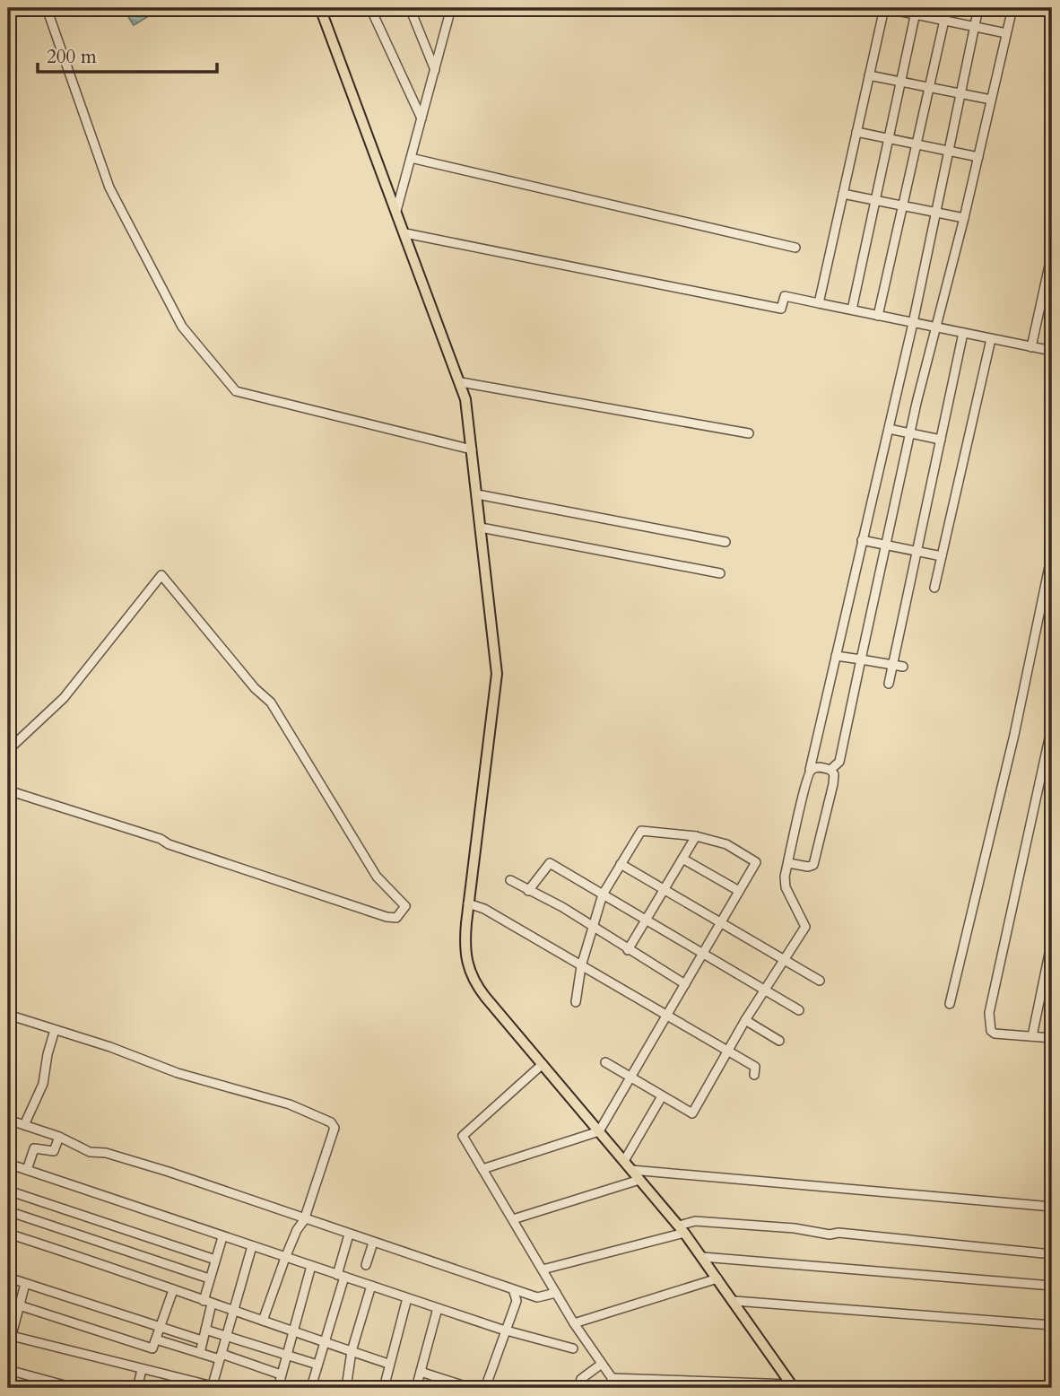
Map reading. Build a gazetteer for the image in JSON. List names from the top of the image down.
{
  "scale_bar": "200 m"
}
